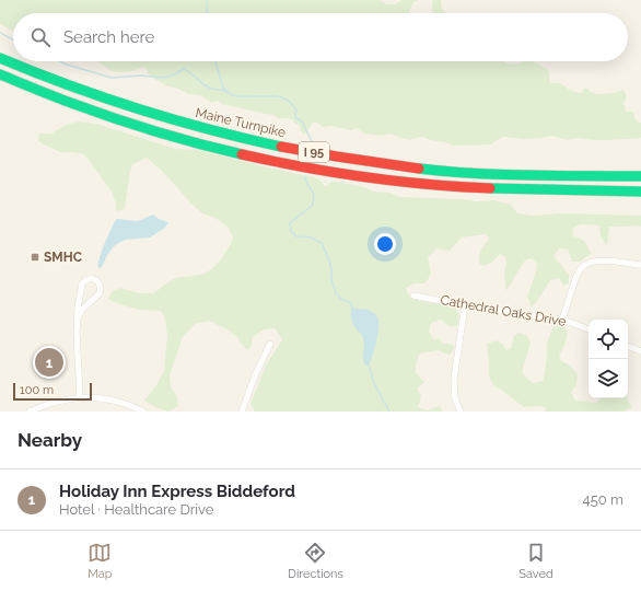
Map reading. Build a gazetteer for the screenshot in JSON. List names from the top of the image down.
{
  "streets": {
    "highway": ["Maine Turnpike", "I 95"],
    "street": ["Cathedral Oaks Drive"]
  },
  "places": {
    "transit": ["SMHC"]
  },
  "scale_bar": "100 m",
  "page": {
    "search": "Search here",
    "pins": "1",
    "scale": "100 m",
    "heading": "Nearby",
    "list": [
      {
        "mark": "1",
        "name": "Holiday Inn Express Biddeford",
        "note": "Hotel · Healthcare Drive",
        "value": "450 m"
      }
    ],
    "nav": ["Map", "Directions", "Saved"]
  }
}
